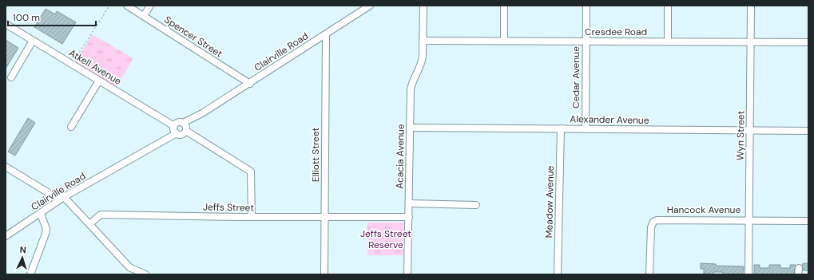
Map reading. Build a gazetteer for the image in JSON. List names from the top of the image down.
{
  "streets": {
    "street": [
      "Cresdee Road",
      "Spencer Street",
      "Clairville Road",
      "Atkell Avenue",
      "Cedar Avenue",
      "Alexander Avenue",
      "Wyn Street",
      "Elliott Street",
      "Acacia Avenue",
      "Meadow Avenue",
      "Jeffs Street",
      "Hancock Avenue"
    ]
  },
  "crossings": [
    ["Cresdee Road", "Cedar Avenue"],
    ["Cresdee Road", "Wyn Street"],
    ["Cresdee Road", "Acacia Avenue"],
    ["Spencer Street", "Clairville Road"],
    ["Clairville Road", "Atkell Avenue"],
    ["Clairville Road", "Elliott Street"],
    ["Cedar Avenue", "Alexander Avenue"],
    ["Alexander Avenue", "Wyn Street"],
    ["Alexander Avenue", "Acacia Avenue"],
    ["Alexander Avenue", "Meadow Avenue"],
    ["Wyn Street", "Hancock Avenue"],
    ["Elliott Street", "Jeffs Street"],
    ["Acacia Avenue", "Jeffs Street"]
  ],
  "parks": ["Jeffs Street Reserve"],
  "scale_bar": "100 m",
  "north": "top"
}
